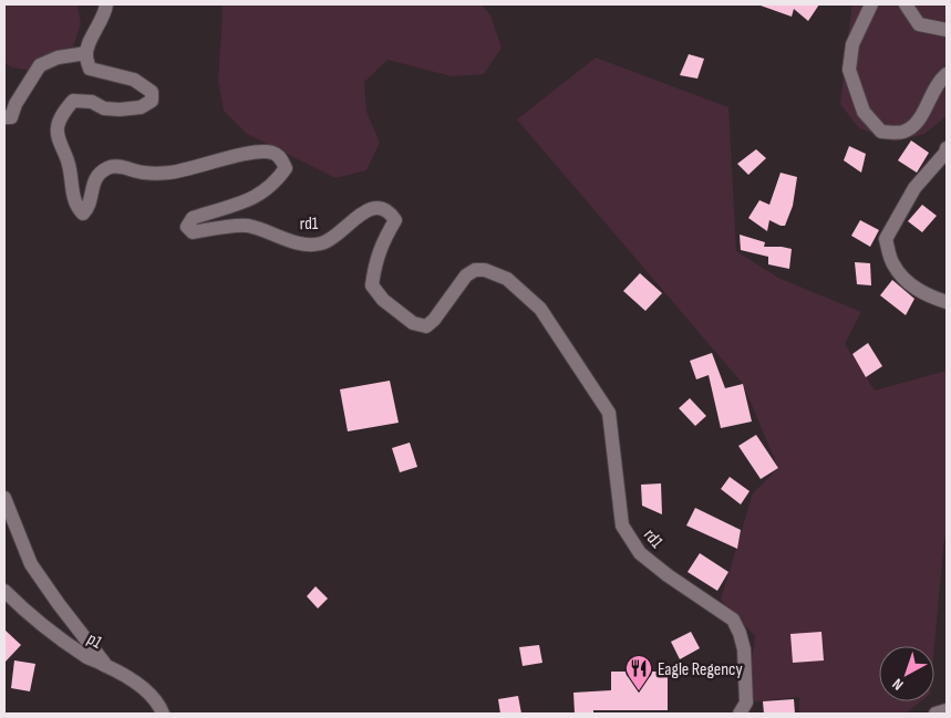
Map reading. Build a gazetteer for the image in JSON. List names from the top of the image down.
{
  "streets": {
    "street": ["rd1", "p1"]
  },
  "places": {
    "restaurant": ["Eagle Regency"]
  },
  "north": "bottom left"
}
